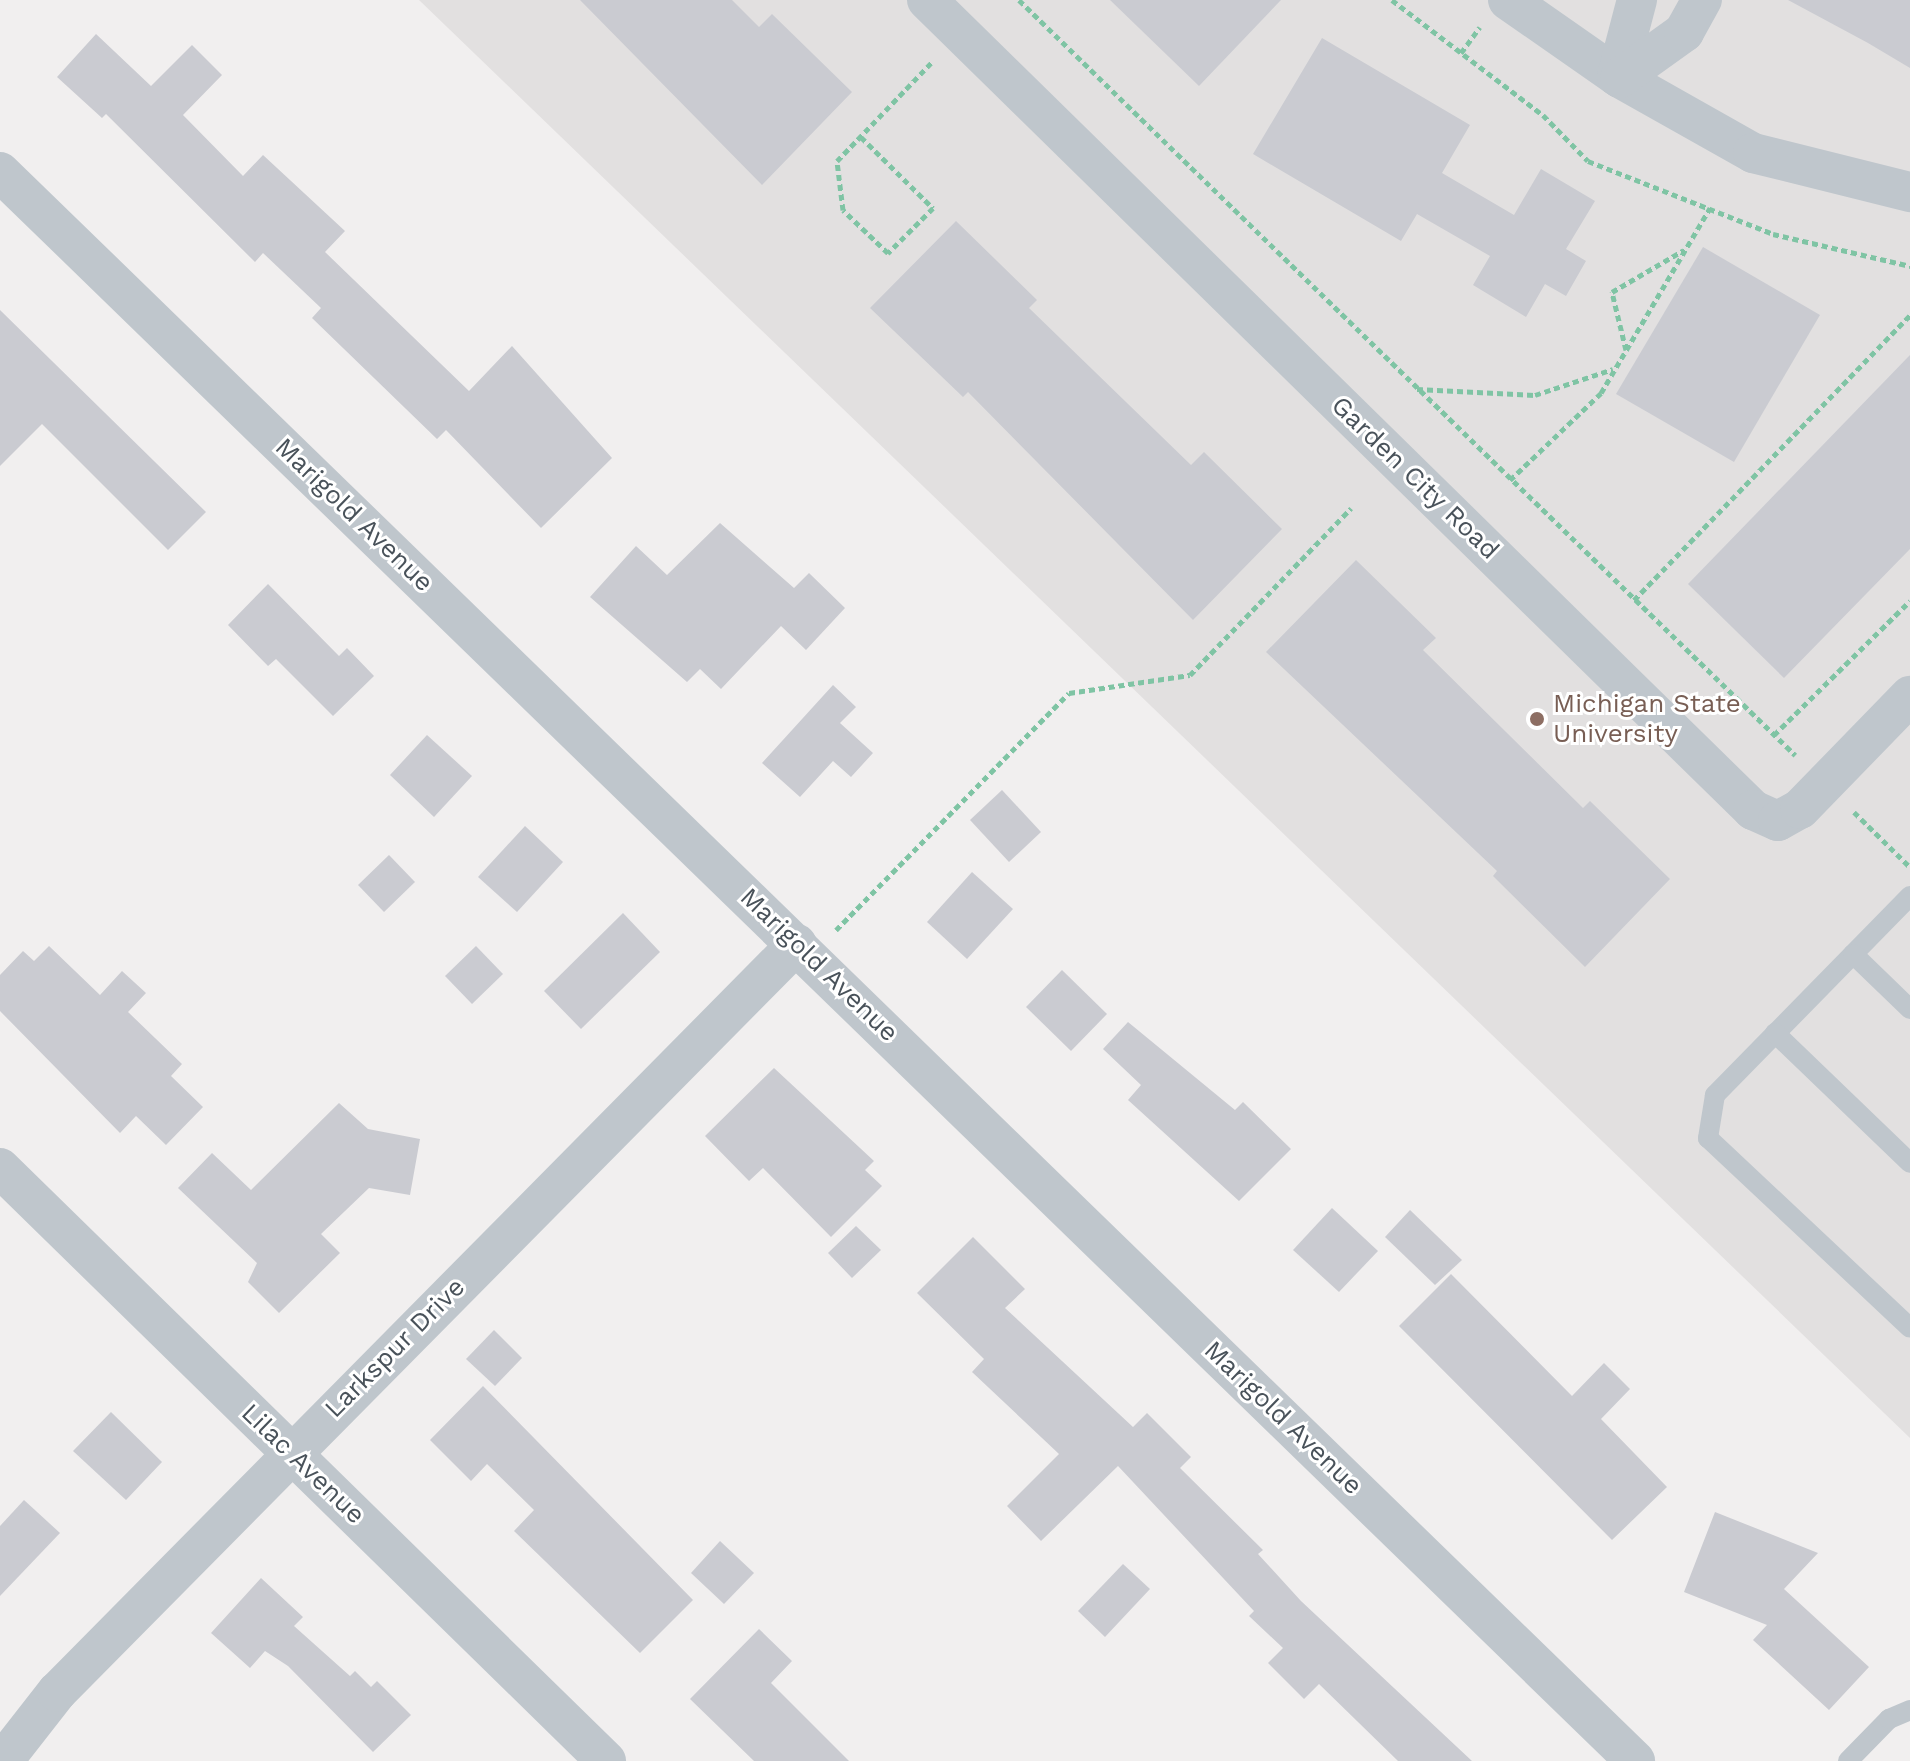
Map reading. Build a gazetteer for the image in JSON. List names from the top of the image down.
{
  "streets": {
    "street": [
      "Garden City Road",
      "Marigold Avenue",
      "Larkspur Drive",
      "Lilac Avenue"
    ]
  },
  "crossings": [
    ["Marigold Avenue", "Larkspur Drive"],
    ["Larkspur Drive", "Lilac Avenue"]
  ],
  "places": ["Michigan State University"]
}
